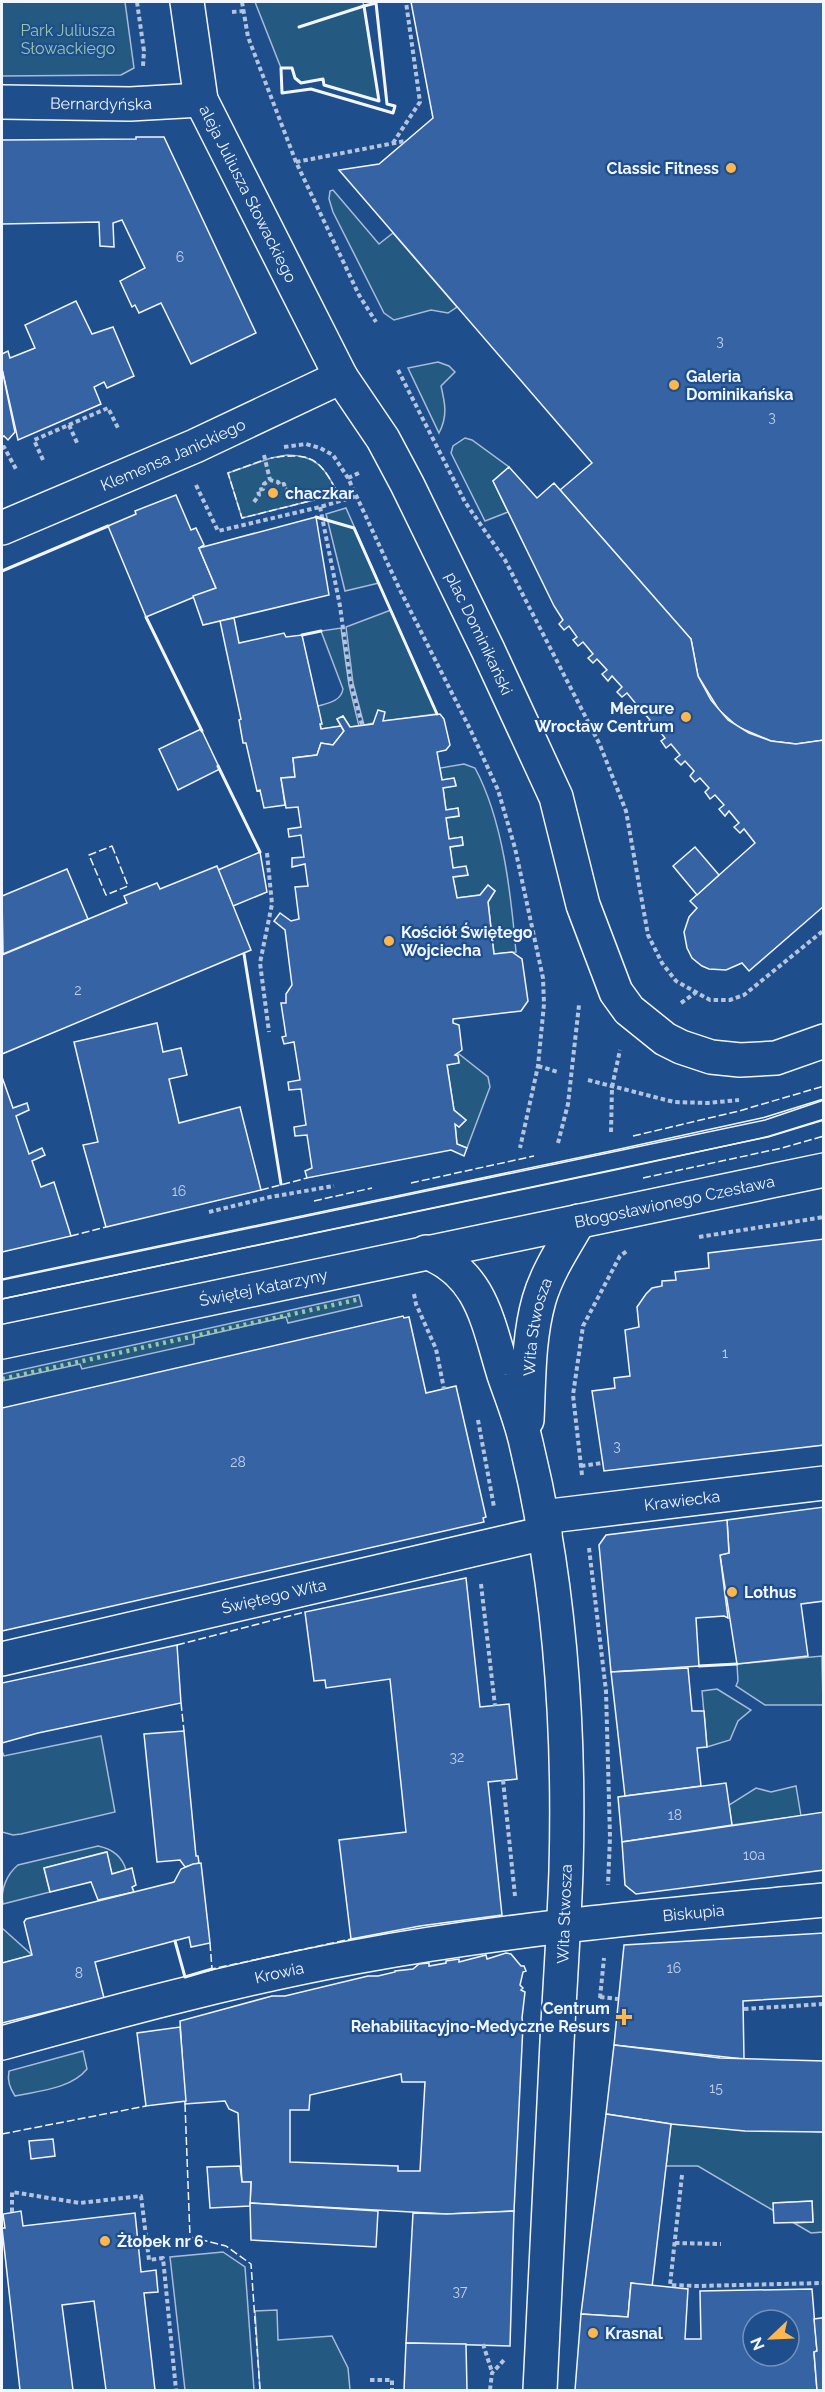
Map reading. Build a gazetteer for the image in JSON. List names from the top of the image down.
{
  "streets": {
    "street": [
      "Bernardyńska",
      "aleja Juliusza Słowackiego",
      "Klemensa Janickiego",
      "plac Dominikański",
      "Błogosławionego Czesława",
      "Świętej Katarzyny",
      "Wita Stwosza",
      "Krawiecka",
      "Świętego Wita",
      "Biskupia",
      "Krowia"
    ]
  },
  "crossings": [
    ["Bernardyńska", "aleja Juliusza Słowackiego"],
    ["aleja Juliusza Słowackiego", "Klemensa Janickiego"],
    ["aleja Juliusza Słowackiego", "plac Dominikański"],
    ["Klemensa Janickiego", "plac Dominikański"],
    ["Błogosławionego Czesława", "Świętej Katarzyny"],
    ["Błogosławionego Czesława", "Wita Stwosza"],
    ["Świętej Katarzyny", "Wita Stwosza"],
    ["Wita Stwosza", "Krawiecka"],
    ["Wita Stwosza", "Świętego Wita"],
    ["Wita Stwosza", "Biskupia"],
    ["Wita Stwosza", "Krowia"],
    ["Krawiecka", "Świętego Wita"],
    ["Biskupia", "Krowia"]
  ],
  "parks": ["Park Juliusza Słowackiego"],
  "places": {
    "other": [
      "Classic Fitness",
      "Galeria Dominikańska",
      "chaczkar",
      "Mercure Wrocław Centrum",
      "Kościół Świętego Wojciecha",
      "Lothus",
      "Żłobek nr 6",
      "Krasnal"
    ],
    "health": ["Centrum Rehabilitacyjno-Medyczne Resurs"]
  },
  "house_numbers": [
    "6",
    "3",
    "3",
    "2",
    "16",
    "1",
    "3",
    "28",
    "32",
    "18",
    "10a",
    "16",
    "8",
    "15",
    "37"
  ],
  "north": "bottom left"
}
